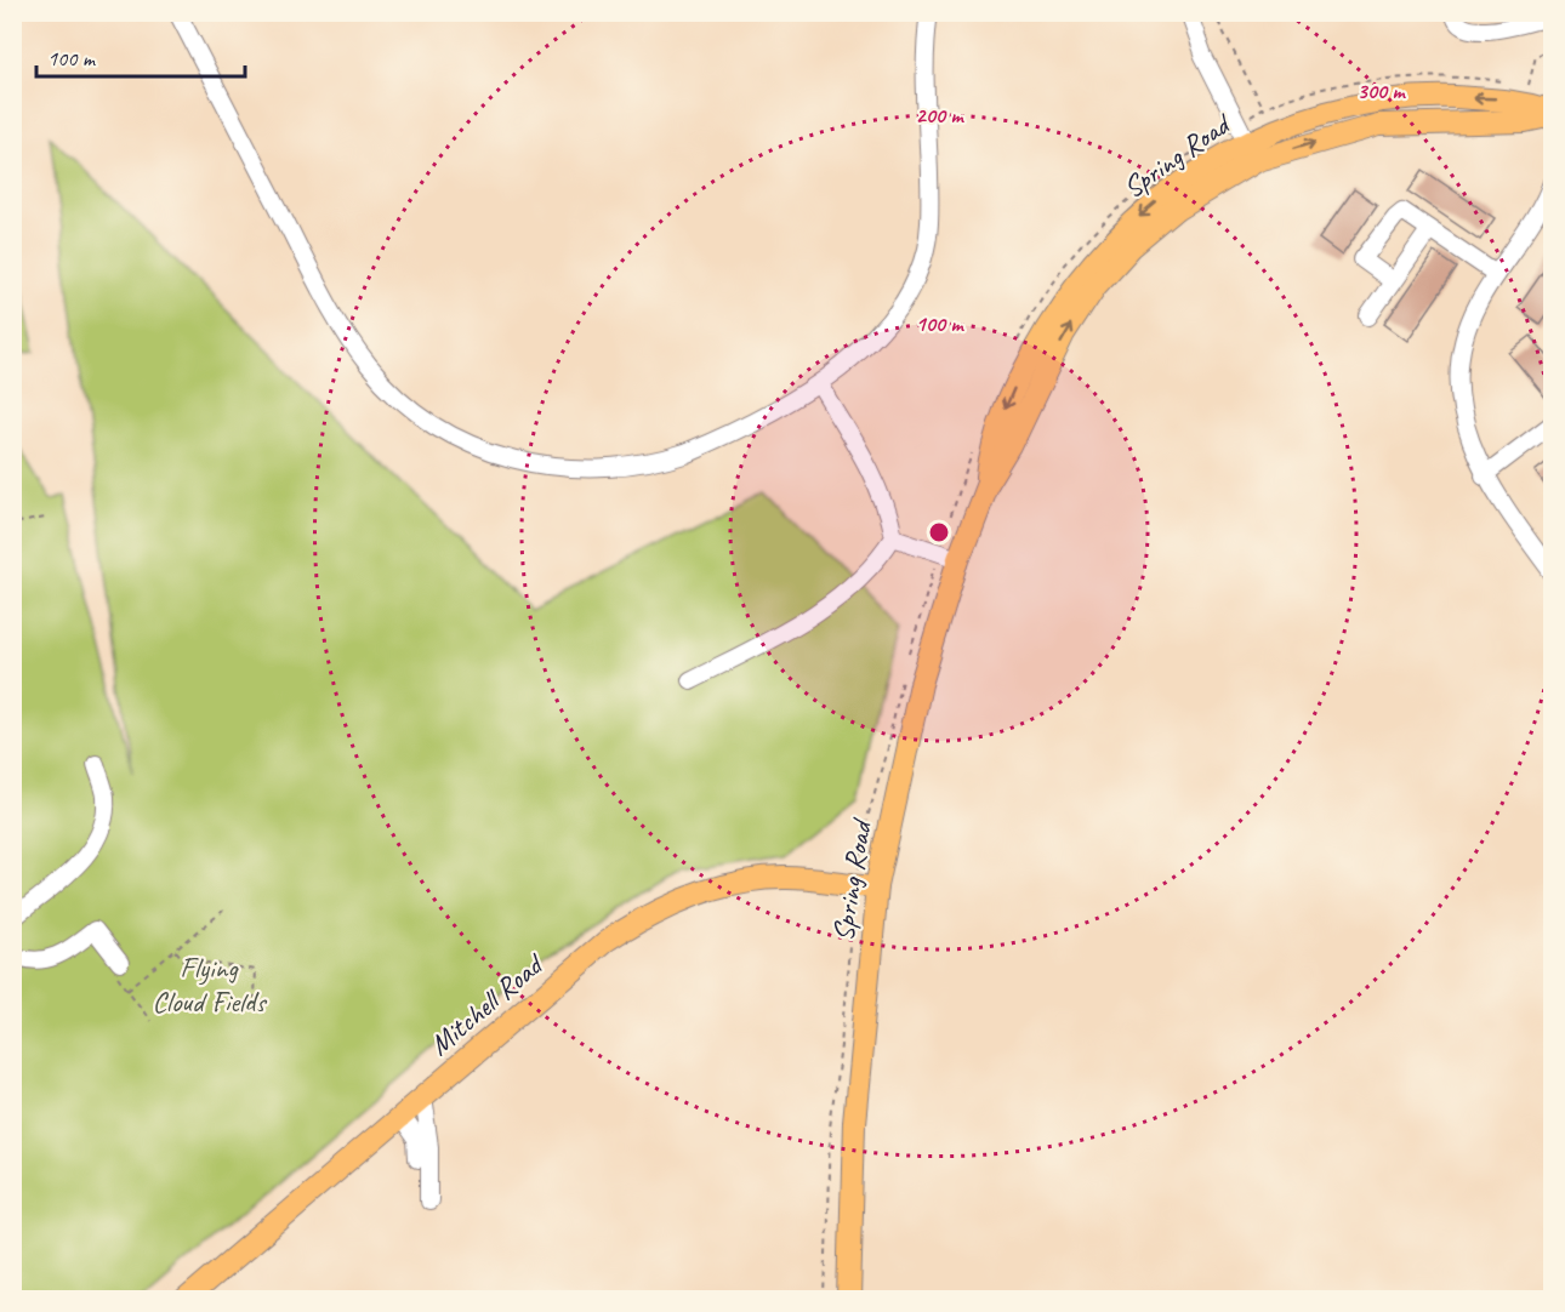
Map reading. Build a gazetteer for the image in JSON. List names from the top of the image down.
{
  "streets": {
    "main road": ["Spring Road", "Mitchell Road"]
  },
  "crossings": [
    ["Spring Road", "Mitchell Road"]
  ],
  "parks": ["Flying Cloud Fields"],
  "scale_bar": "100 m",
  "rings": ["300 m", "200 m", "100 m"]
}
